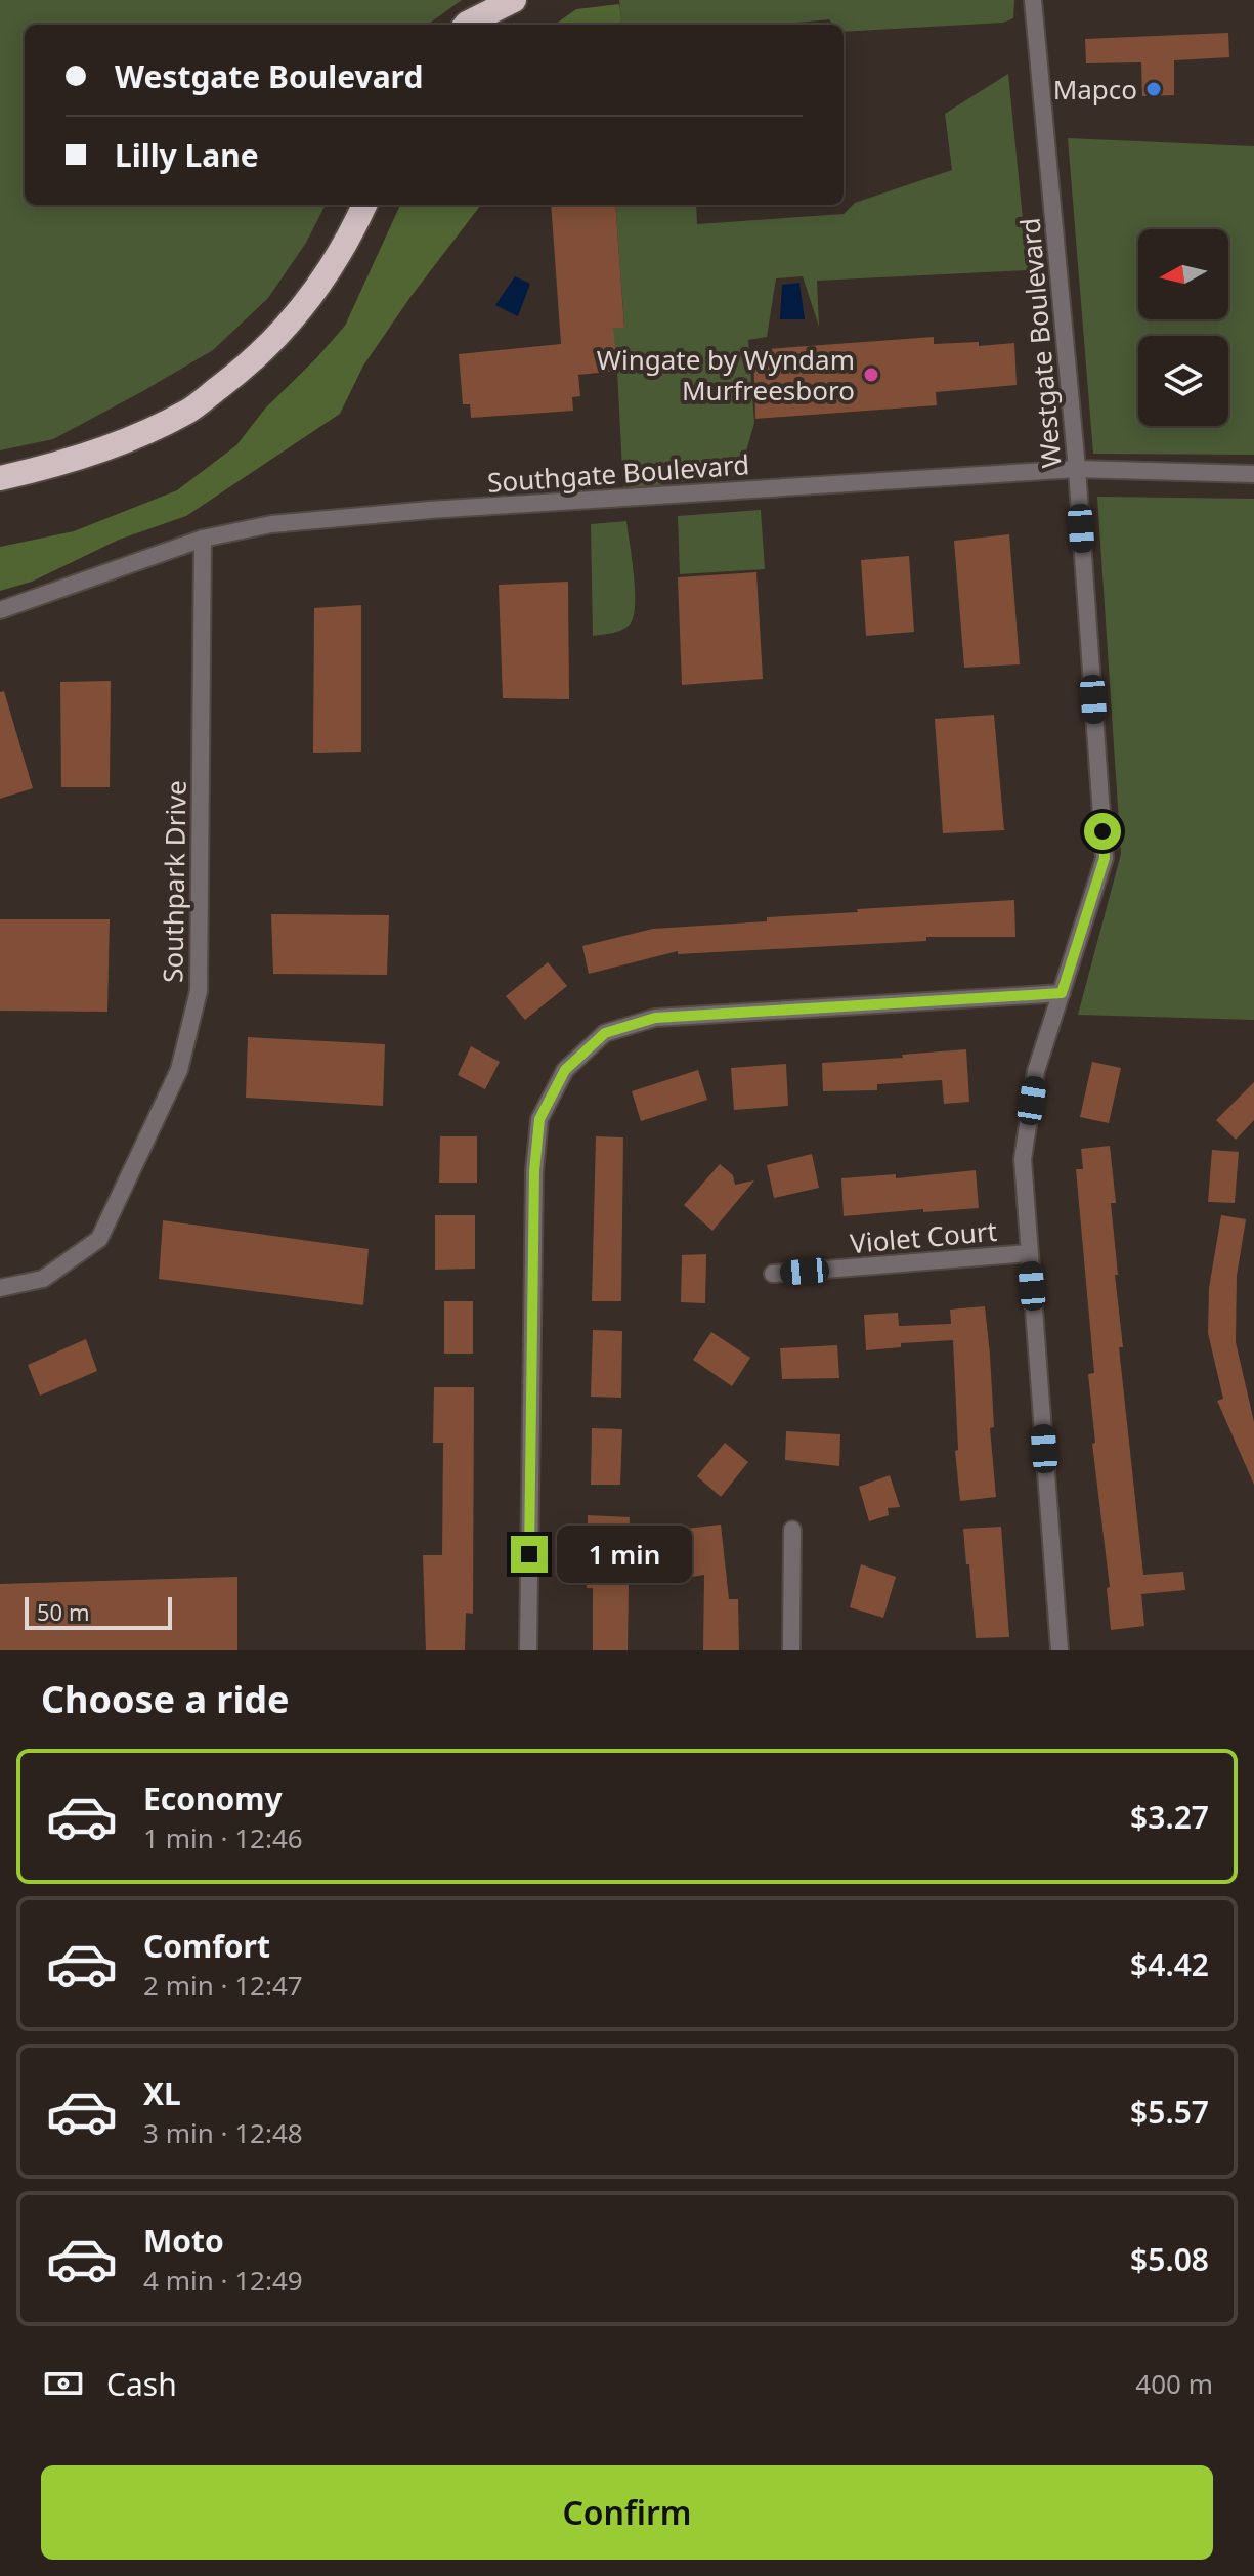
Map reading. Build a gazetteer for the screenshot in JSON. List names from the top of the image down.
{
  "streets": {
    "street": [
      "Westgate Boulevard",
      "Southgate Boulevard",
      "Southpark Drive",
      "Violet Court"
    ]
  },
  "crossings": [
    ["Westgate Boulevard", "Southgate Boulevard"],
    ["Westgate Boulevard", "Violet Court"],
    ["Southgate Boulevard", "Southpark Drive"]
  ],
  "places": ["Mapco", "Wingate by Wyndam Murfreesboro"],
  "scale_bar": "50 m",
  "north": "left",
  "page": {
    "banner": ["Westgate Boulevard", "Lilly Lane"],
    "bubble": "1 min",
    "scale": "50 m",
    "heading": "Choose a ride",
    "list": [
      {
        "name": "Economy",
        "note": "1 min · 12:46",
        "value": "$3.27"
      },
      {
        "name": "Comfort",
        "note": "2 min · 12:47",
        "value": "$4.42"
      },
      {
        "name": "XL",
        "note": "3 min · 12:48",
        "value": "$5.57"
      },
      {
        "name": "Moto",
        "note": "4 min · 12:49",
        "value": "$5.08"
      }
    ],
    "pay": ["Cash", "400 m"],
    "buttons": "Confirm"
  }
}
